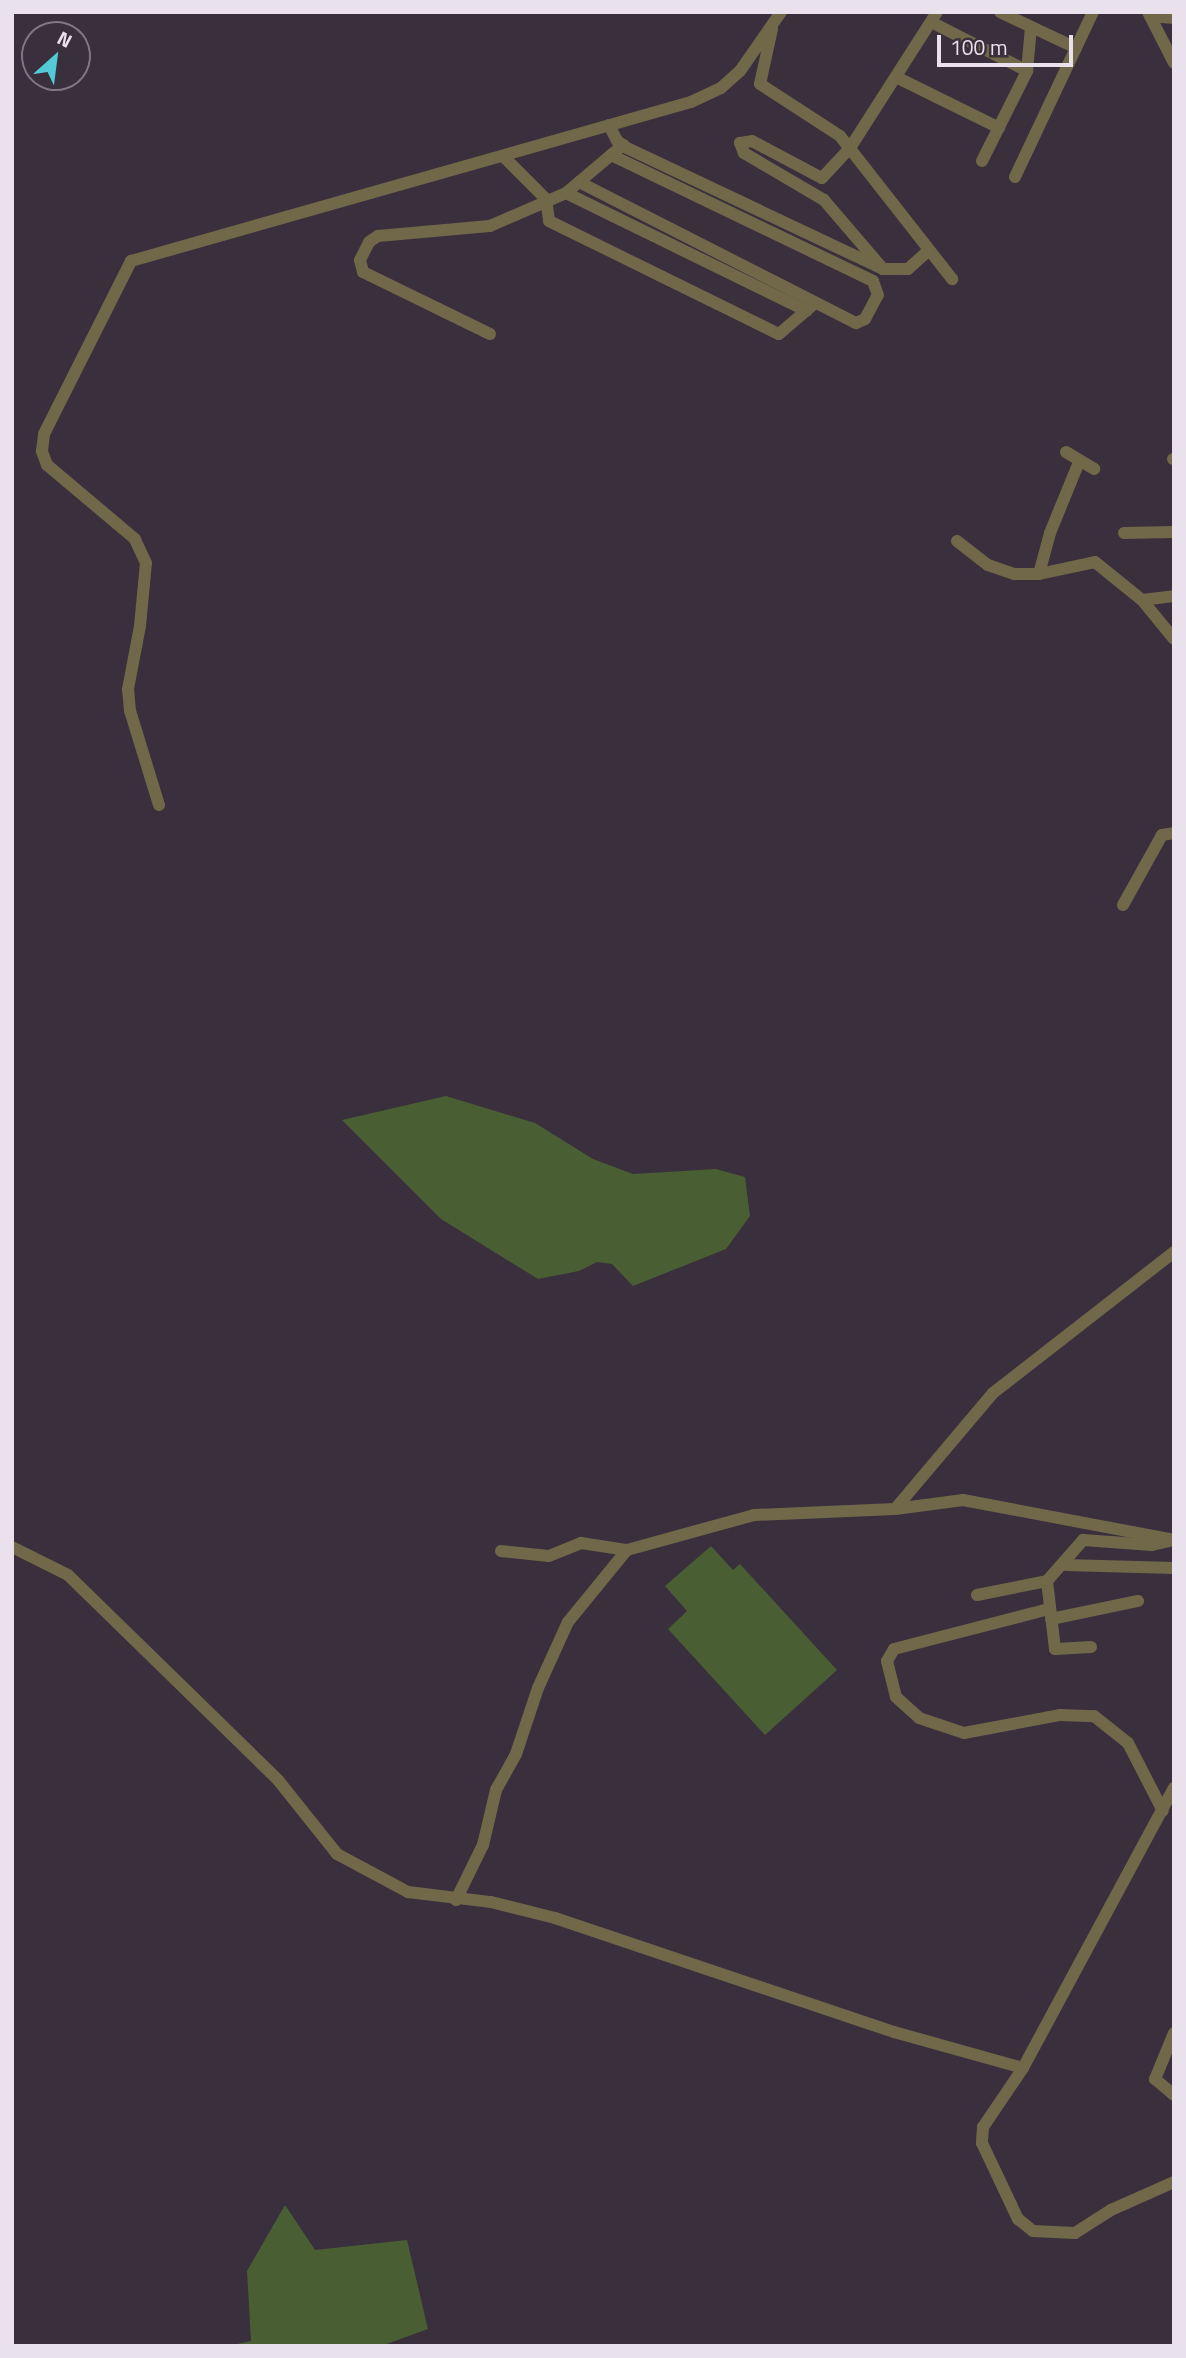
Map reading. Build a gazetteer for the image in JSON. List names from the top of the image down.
{
  "scale_bar": "100 m",
  "north": "top right"
}
